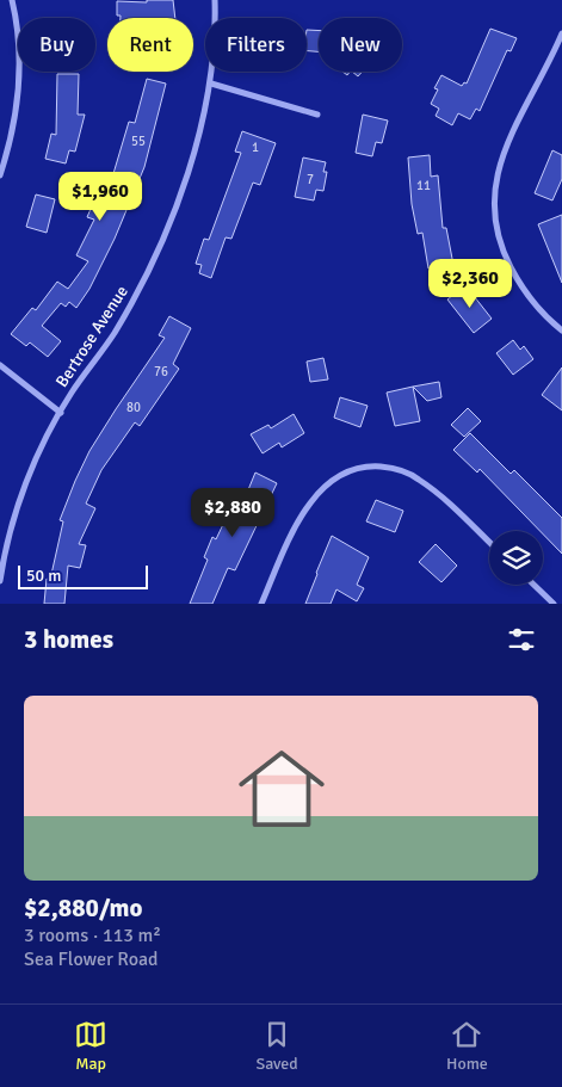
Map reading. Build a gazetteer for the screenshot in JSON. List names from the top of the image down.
{
  "streets": {
    "street": ["Bertrose Avenue"]
  },
  "house_numbers": [
    "55",
    "1",
    "7",
    "11",
    "76",
    "80"
  ],
  "scale_bar": "50 m",
  "page": {
    "chip": [
      "Buy",
      "Rent",
      "Filters",
      "New"
    ],
    "price": ["$1,960", "$2,360", "$2,880"],
    "scale": "50 m",
    "heading": "3 homes",
    "list": [
      {
        "name": "$2,880/mo",
        "note": "3 rooms · 113 m² · Sea Flower Road"
      }
    ],
    "tabs": ["Map", "Saved", "Home"]
  }
}
